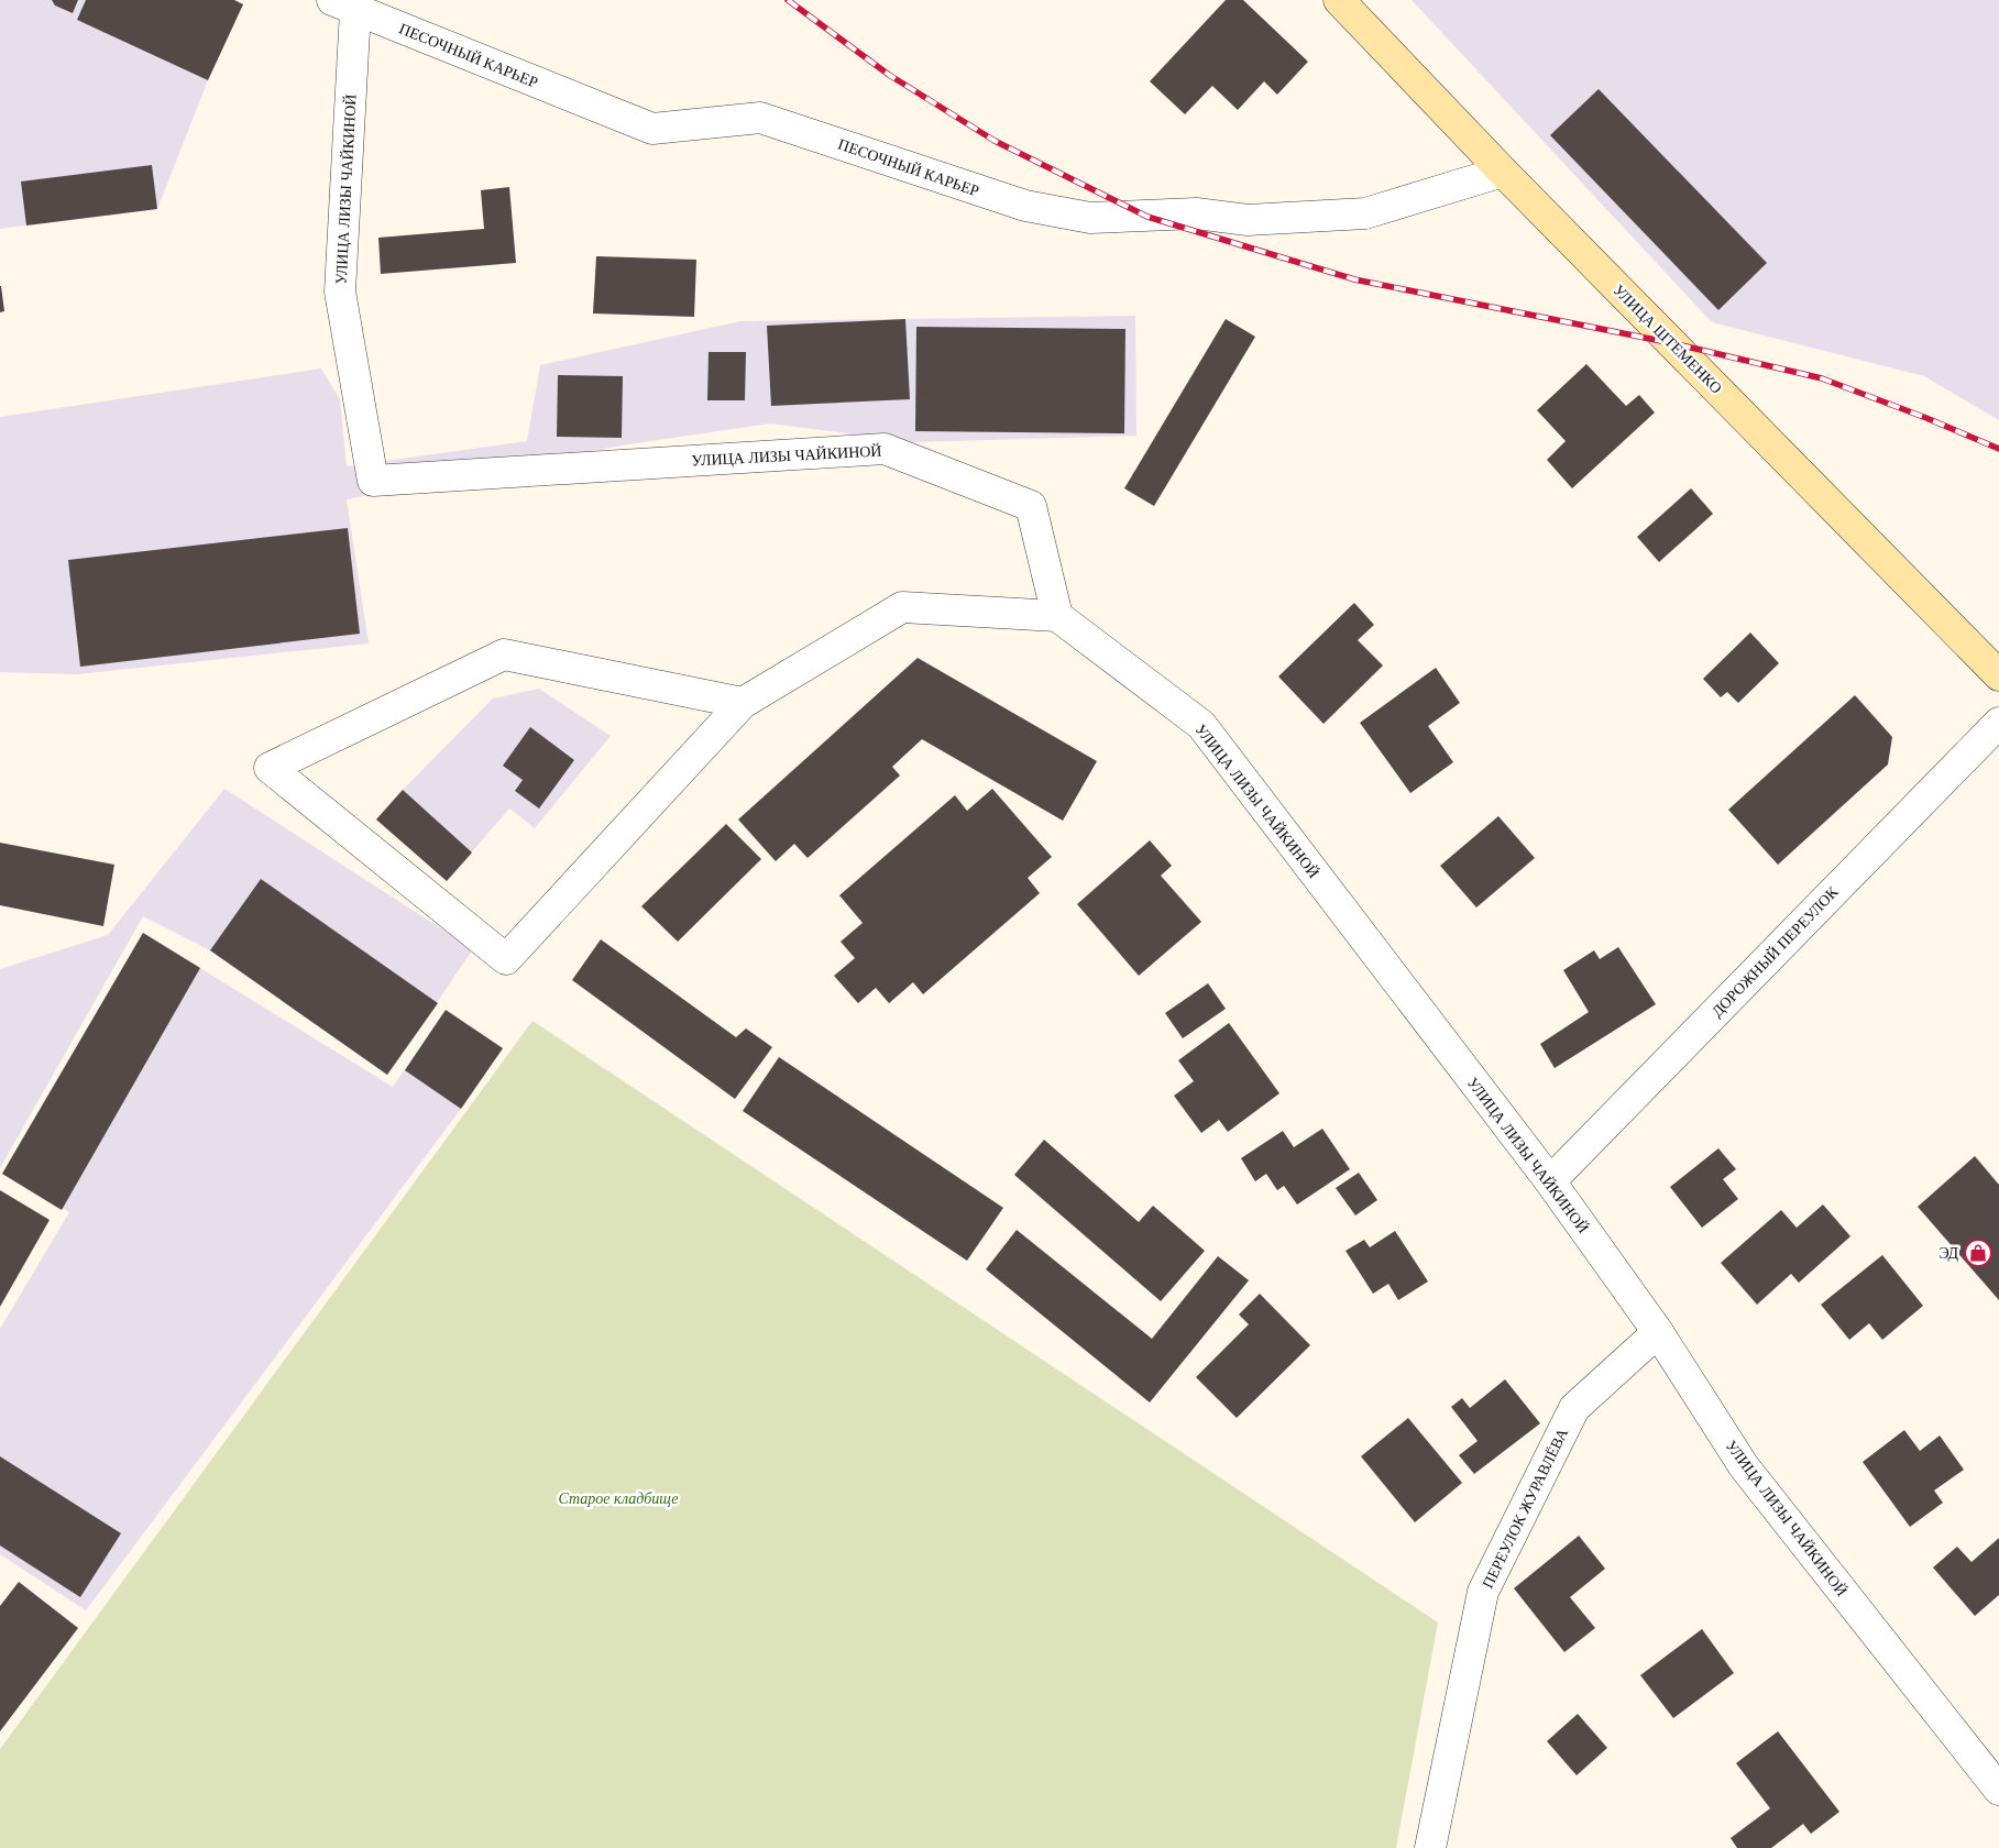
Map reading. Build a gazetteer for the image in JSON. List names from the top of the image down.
{
  "streets": {
    "main road": ["УЛИЦА ШТЕМЕНКО"],
    "street": [
      "ПЕСОЧНЫЙ КАРЬЕР",
      "УЛИЦА ЛИЗЫ ЧАЙКИНОЙ",
      "ДОРОЖНЫЙ ПЕРЕУЛОК",
      "ПЕРЕУЛОК ЖУРАВЛЁВА"
    ]
  },
  "crossings": [
    ["ПЕСОЧНЫЙ КАРЬЕР", "УЛИЦА ЛИЗЫ ЧАЙКИНОЙ"],
    ["ПЕСОЧНЫЙ КАРЬЕР", "УЛИЦА ШТЕМЕНКО"],
    ["УЛИЦА ЛИЗЫ ЧАЙКИНОЙ", "ДОРОЖНЫЙ ПЕРЕУЛОК"],
    ["УЛИЦА ЛИЗЫ ЧАЙКИНОЙ", "ПЕРЕУЛОК ЖУРАВЛЁВА"]
  ],
  "parks": ["Старое кладбище"],
  "places": {
    "shop": ["ЭД"]
  }
}
